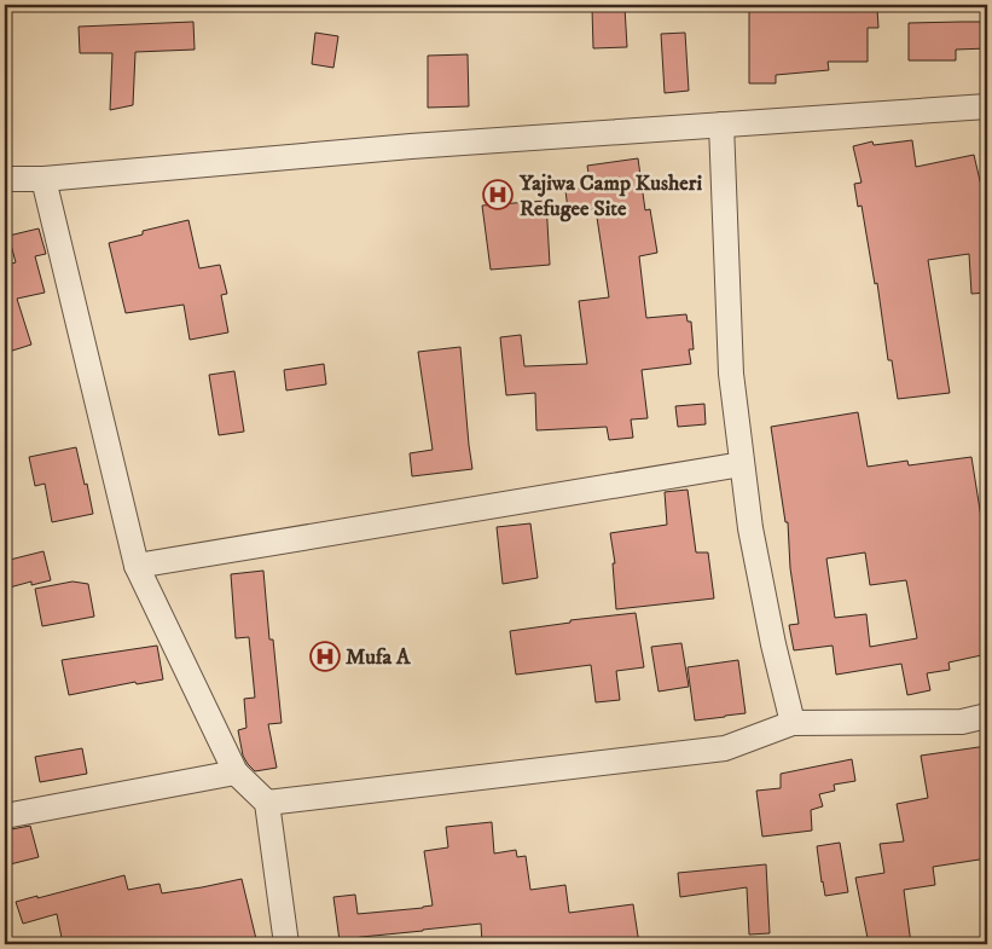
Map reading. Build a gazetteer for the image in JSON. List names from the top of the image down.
{
  "places": {
    "hospital": ["Yajiwa Camp Kusheri Refugee Site", "Mufa A"]
  }
}
